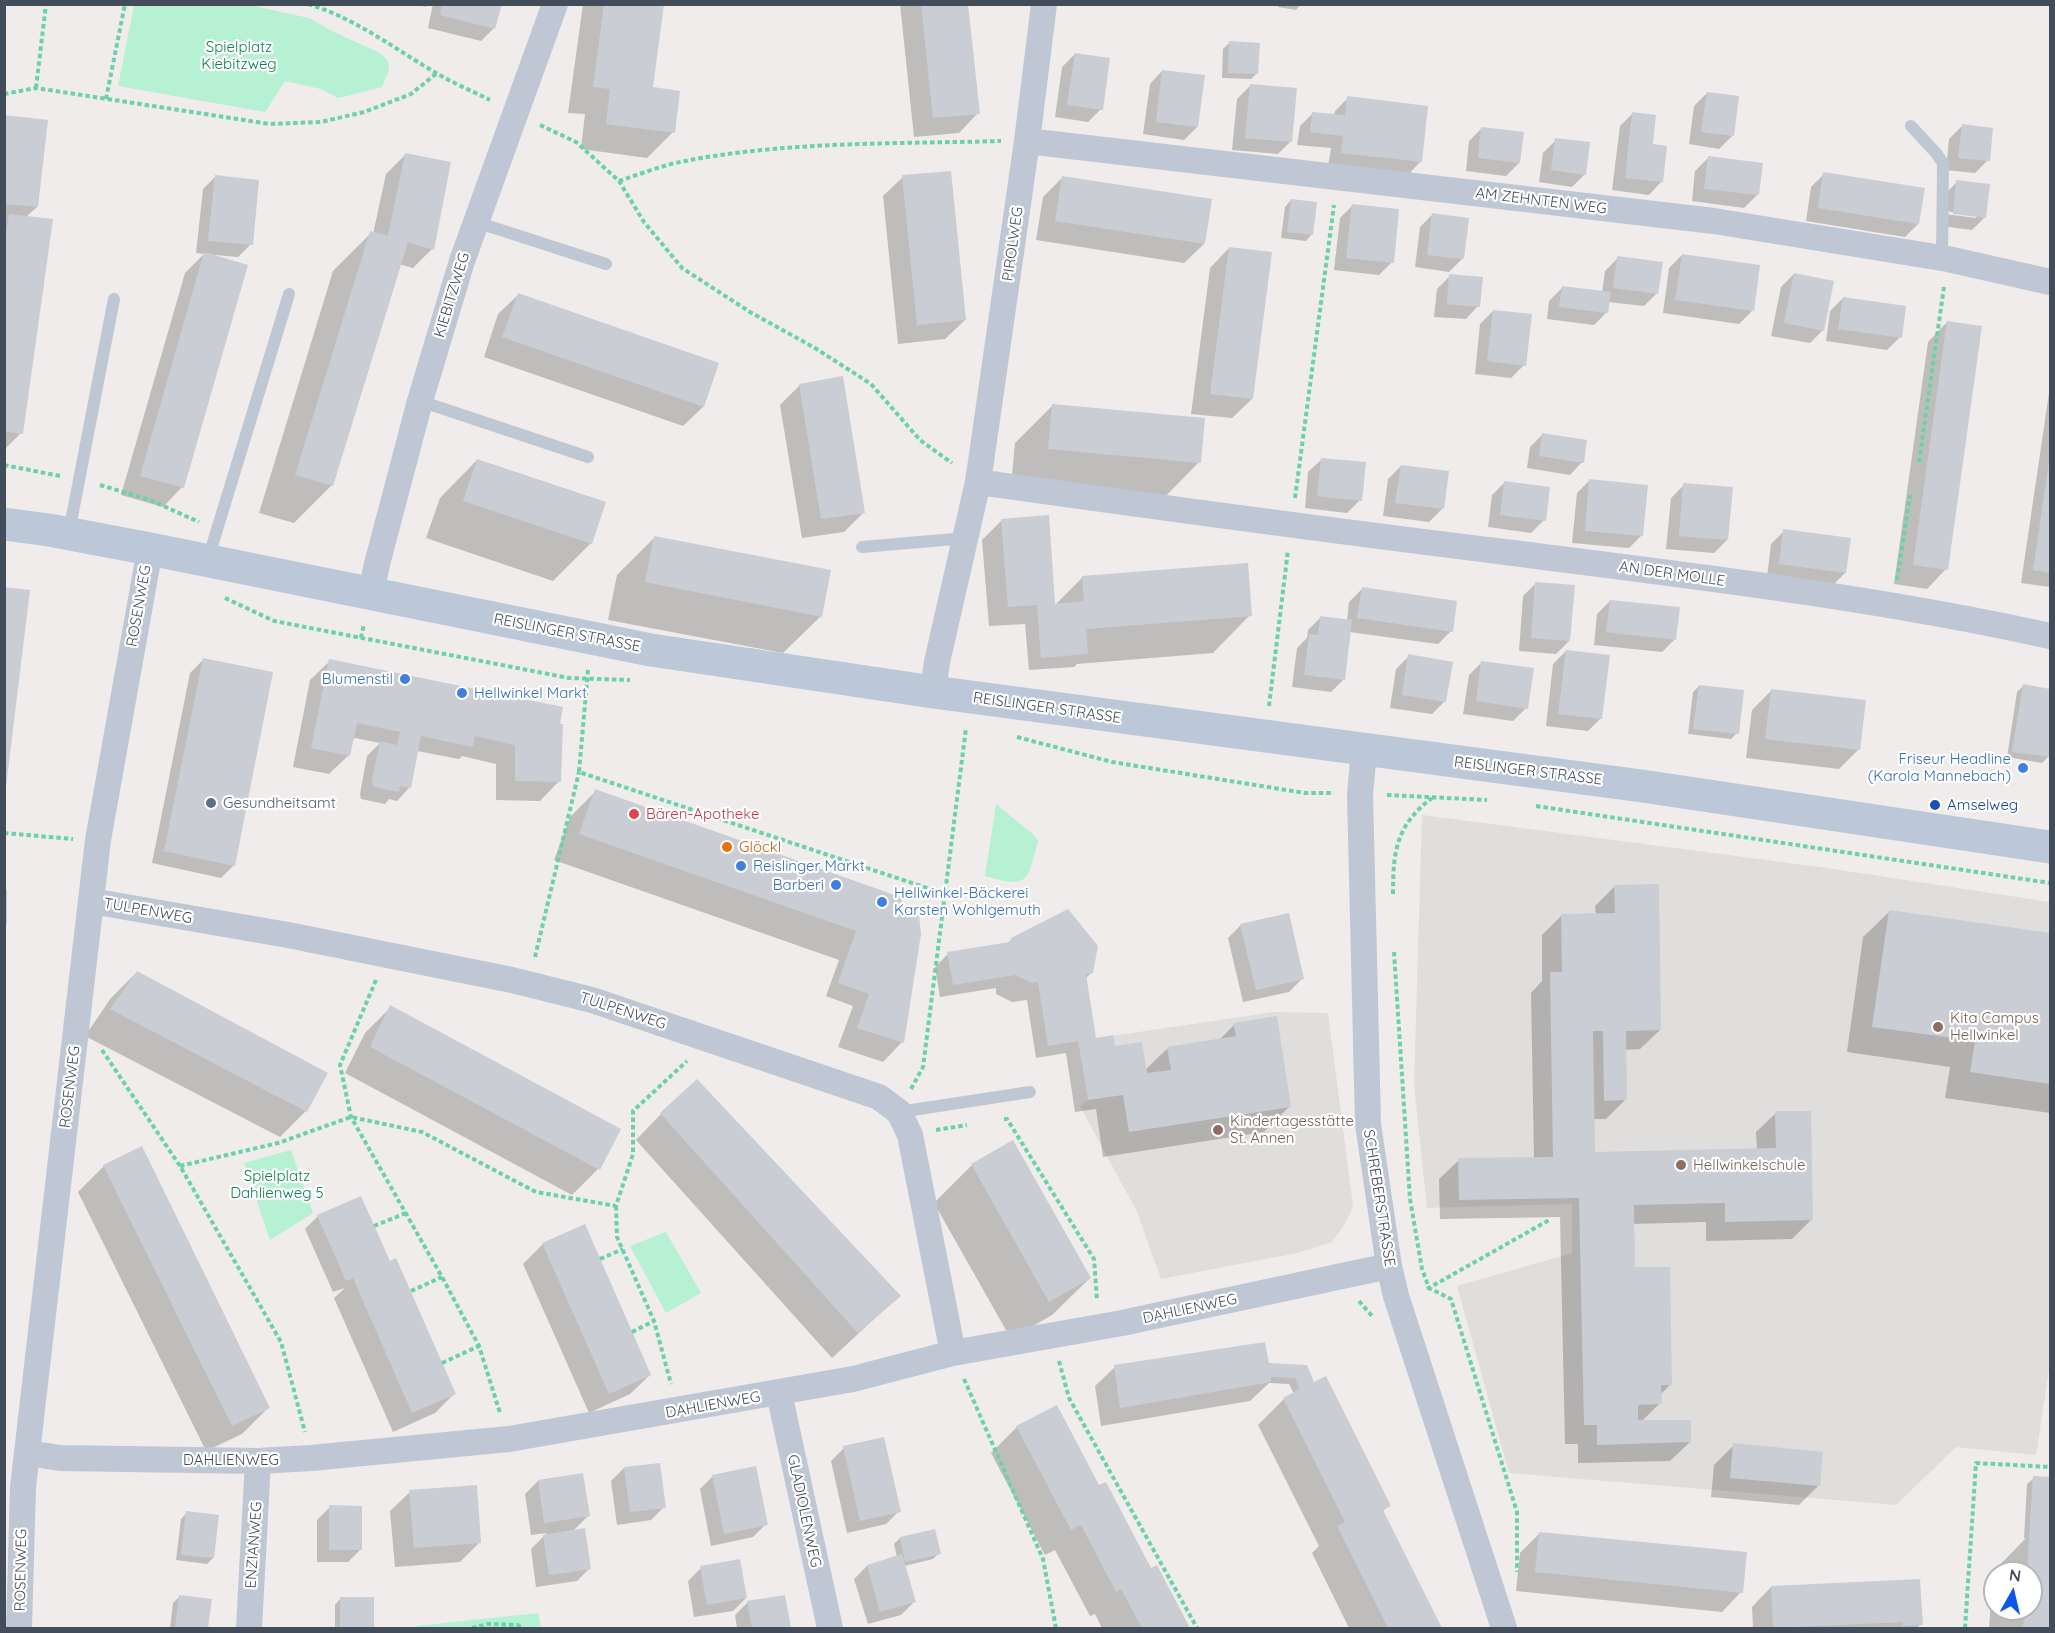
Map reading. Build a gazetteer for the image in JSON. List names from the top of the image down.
{
  "streets": {
    "street": [
      "AM ZEHNTEN WEG",
      "PIROLWEG",
      "KIEBITZWEG",
      "AN DER MOLLE",
      "ROSENWEG",
      "REISLINGER STRASSE",
      "TULPENWEG",
      "SCHREBERSTRASSE",
      "DAHLIENWEG",
      "GLADIOLENWEG",
      "ENZIANWEG"
    ]
  },
  "crossings": [
    ["AM ZEHNTEN WEG", "PIROLWEG"],
    ["PIROLWEG", "REISLINGER STRASSE"],
    ["KIEBITZWEG", "REISLINGER STRASSE"],
    ["ROSENWEG", "REISLINGER STRASSE"],
    ["ROSENWEG", "TULPENWEG"],
    ["ROSENWEG", "DAHLIENWEG"],
    ["REISLINGER STRASSE", "SCHREBERSTRASSE"],
    ["SCHREBERSTRASSE", "DAHLIENWEG"],
    ["DAHLIENWEG", "GLADIOLENWEG"],
    ["DAHLIENWEG", "ENZIANWEG"]
  ],
  "parks": ["Spielplatz Kiebitzweg", "Spielplatz Dahlienweg 5"],
  "places": [
    "Blumenstil",
    "Hellwinkel Markt",
    "Friseur Headline (Karola Mannebach)",
    "Gesundheitsamt",
    "Amselweg",
    "Bären-Apotheke",
    "Glöckl",
    "Reislinger Markt",
    "Barberi",
    "Hellwinkel-Bäckerei Karsten Wohlgemuth",
    "Kita Campus Hellwinkel",
    "Kindertagesstätte St. Annen",
    "Hellwinkelschule"
  ],
  "north": "top"
}
